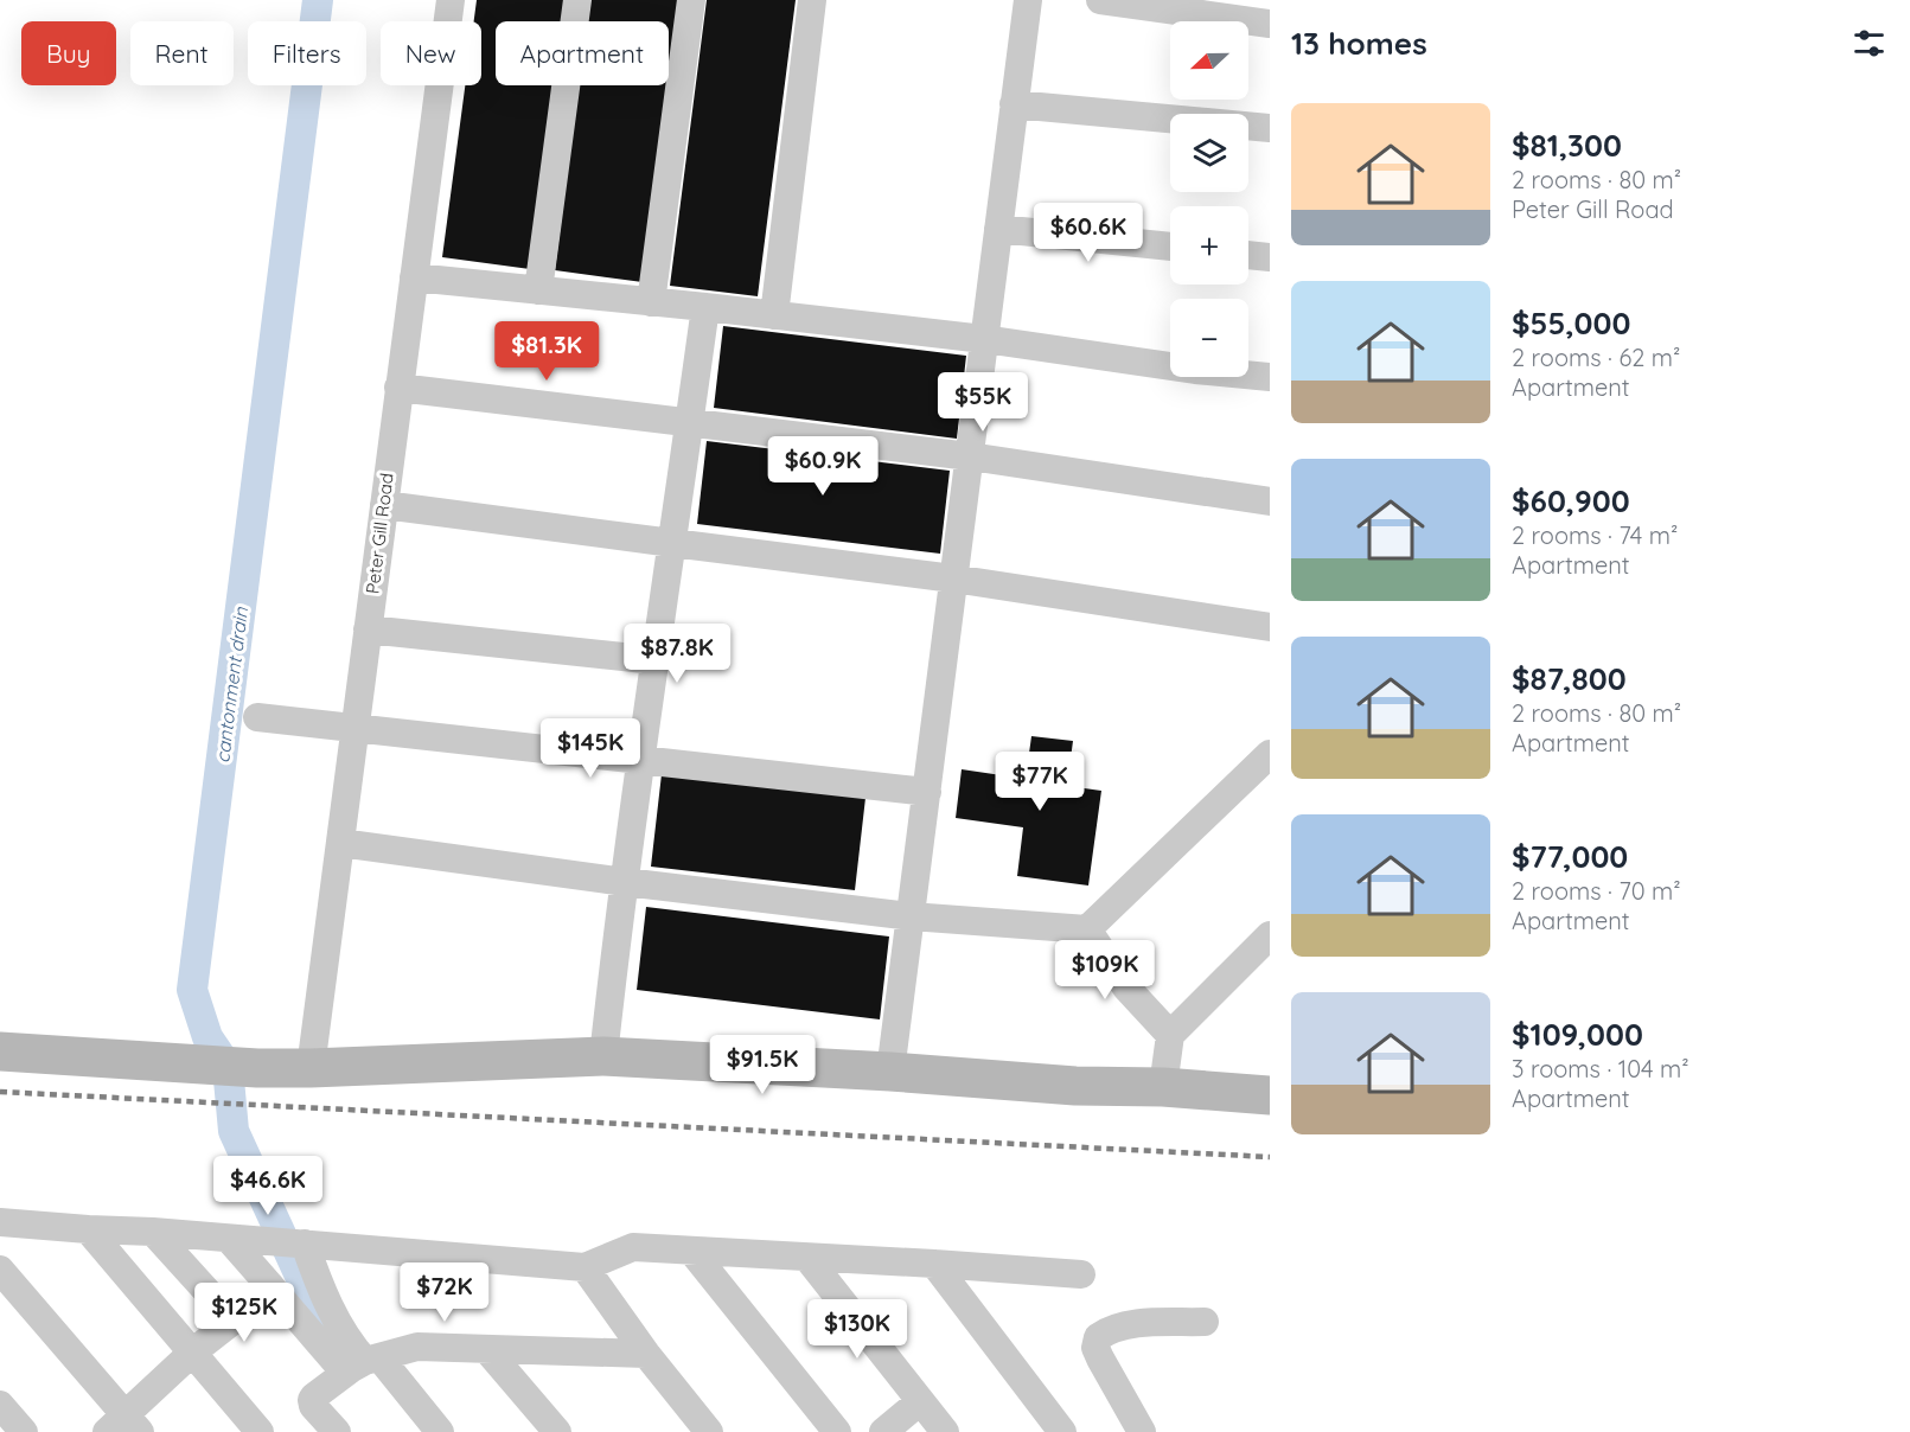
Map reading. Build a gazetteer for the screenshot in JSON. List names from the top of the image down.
{
  "streets": {
    "street": ["Peter Gill Road"]
  },
  "water": ["cantonment drain"],
  "north": "left",
  "page": {
    "heading": "13 homes",
    "map_buttons": ["+", "−"],
    "chip": [
      "Buy",
      "Rent",
      "Filters",
      "New",
      "Apartment"
    ],
    "list": [
      {
        "name": "$81,300",
        "note": "2 rooms · 80 m² · Peter Gill Road"
      },
      {
        "name": "$55,000",
        "note": "2 rooms · 62 m² · Apartment"
      },
      {
        "name": "$60,900",
        "note": "2 rooms · 74 m² · Apartment"
      },
      {
        "name": "$87,800",
        "note": "2 rooms · 80 m² · Apartment"
      },
      {
        "name": "$77,000",
        "note": "2 rooms · 70 m² · Apartment"
      },
      {
        "name": "$109,000",
        "note": "3 rooms · 104 m² · Apartment"
      }
    ],
    "price": [
      "$60.6K",
      "$81.3K",
      "$55K",
      "$60.9K",
      "$87.8K",
      "$145K",
      "$77K",
      "$109K",
      "$91.5K",
      "$46.6K",
      "$72K",
      "$125K",
      "$130K"
    ]
  }
}
